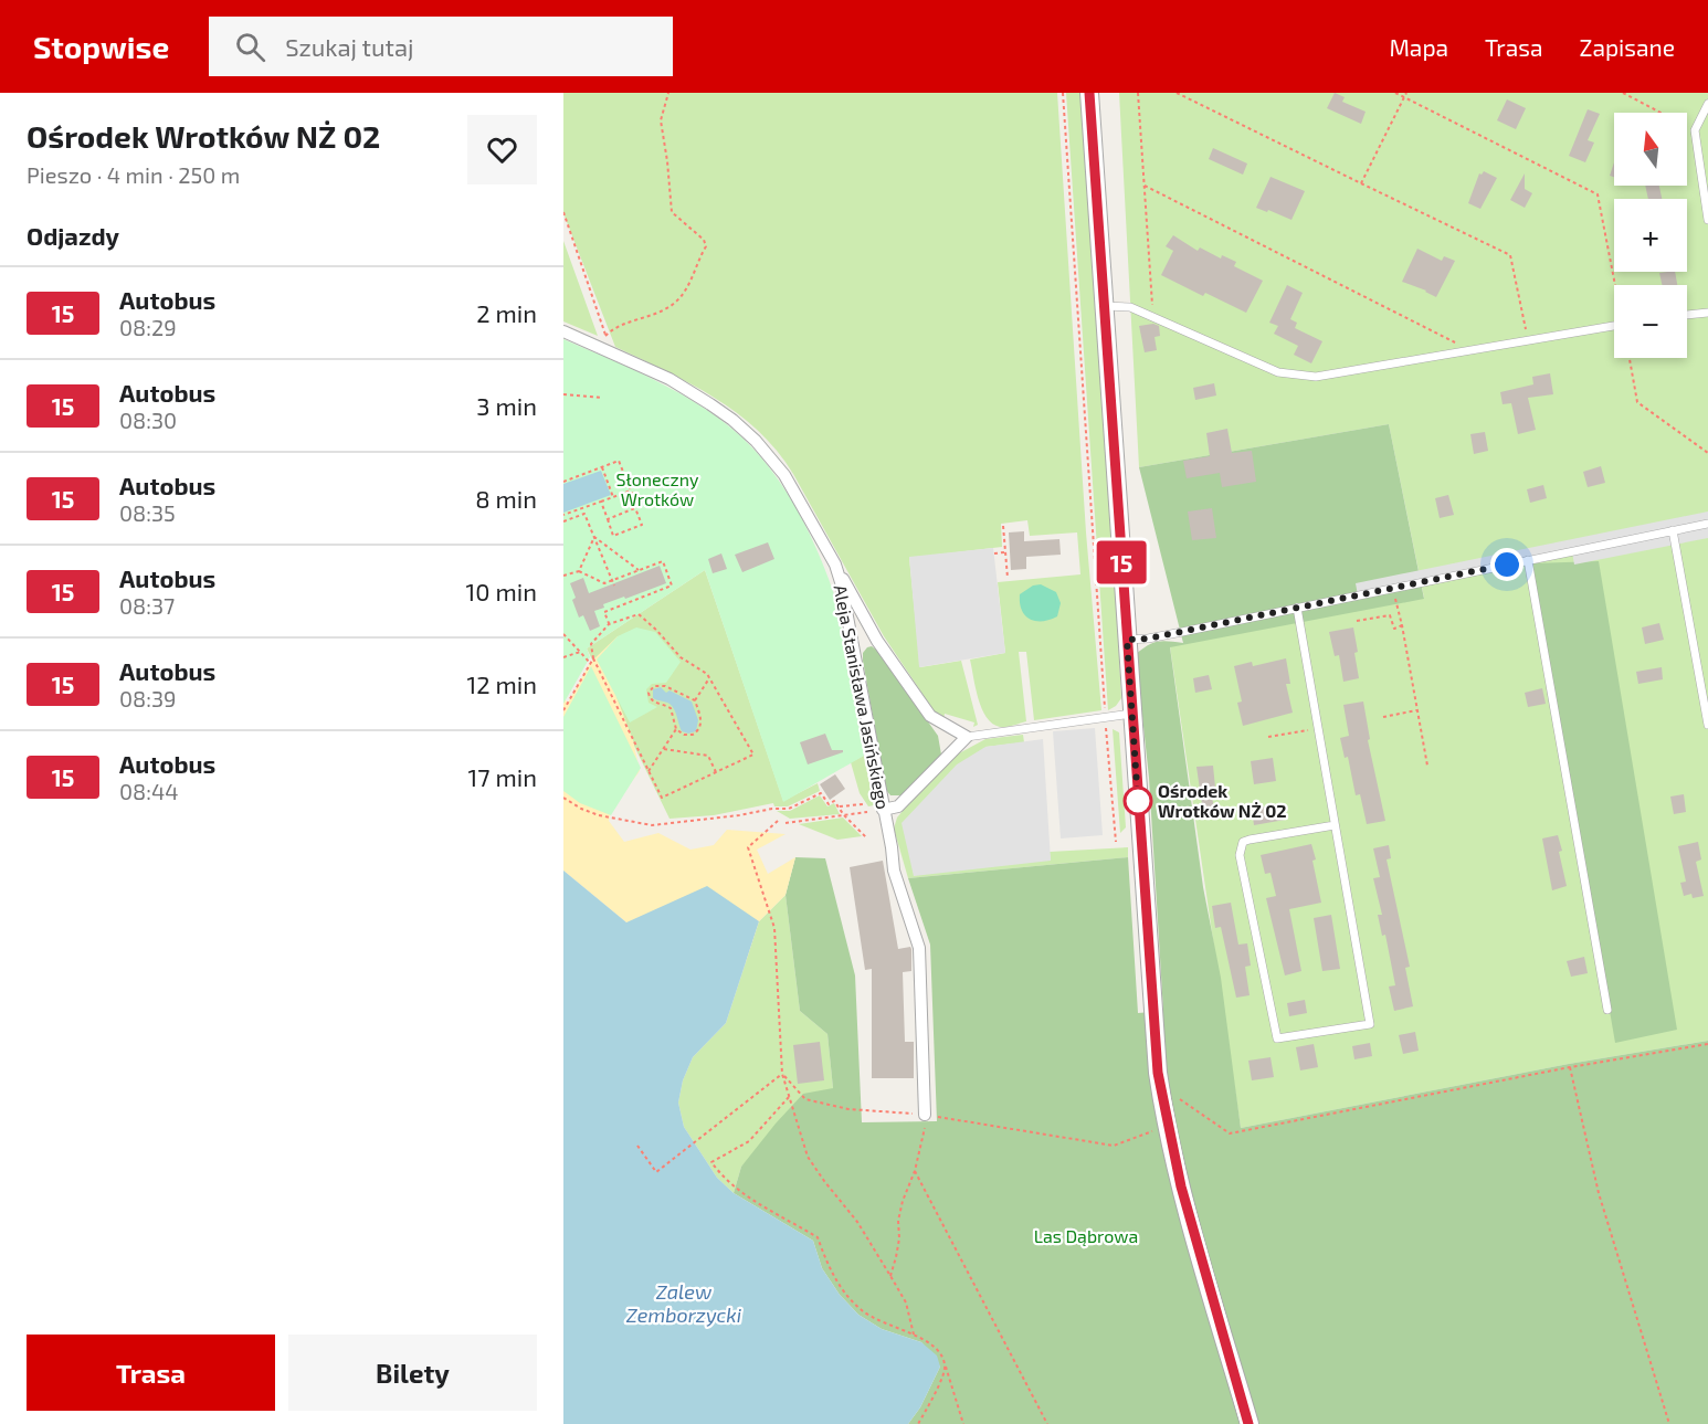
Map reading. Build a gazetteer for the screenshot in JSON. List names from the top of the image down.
{
  "streets": {
    "street": ["Aleja Stanisława Jasińskiego"]
  },
  "water": ["Zalew Zemborzycki"],
  "parks": ["Słoneczny Wrotków", "Las Dąbrowa"],
  "places": ["Ośrodek Wrotków NŻ 02"],
  "lines": ["bus line 15"],
  "north": "top",
  "page": {
    "header": "Stopwise",
    "search": "Szukaj tutaj",
    "nav": ["Mapa", "Trasa", "Zapisane"],
    "heading": [
      ["Ośrodek Wrotków NŻ 02", "Pieszo · 4 min · 250 m"],
      "Odjazdy"
    ],
    "on_map": "15",
    "map_buttons": ["+", "−"],
    "list": [
      {
        "mark": "15",
        "name": "Autobus",
        "note": "08:29",
        "value": "2 min"
      },
      {
        "mark": "15",
        "name": "Autobus",
        "note": "08:30",
        "value": "3 min"
      },
      {
        "mark": "15",
        "name": "Autobus",
        "note": "08:35",
        "value": "8 min"
      },
      {
        "mark": "15",
        "name": "Autobus",
        "note": "08:37",
        "value": "10 min"
      },
      {
        "mark": "15",
        "name": "Autobus",
        "note": "08:39",
        "value": "12 min"
      },
      {
        "mark": "15",
        "name": "Autobus",
        "note": "08:44",
        "value": "17 min"
      }
    ],
    "buttons": ["Trasa", "Bilety"]
  }
}
